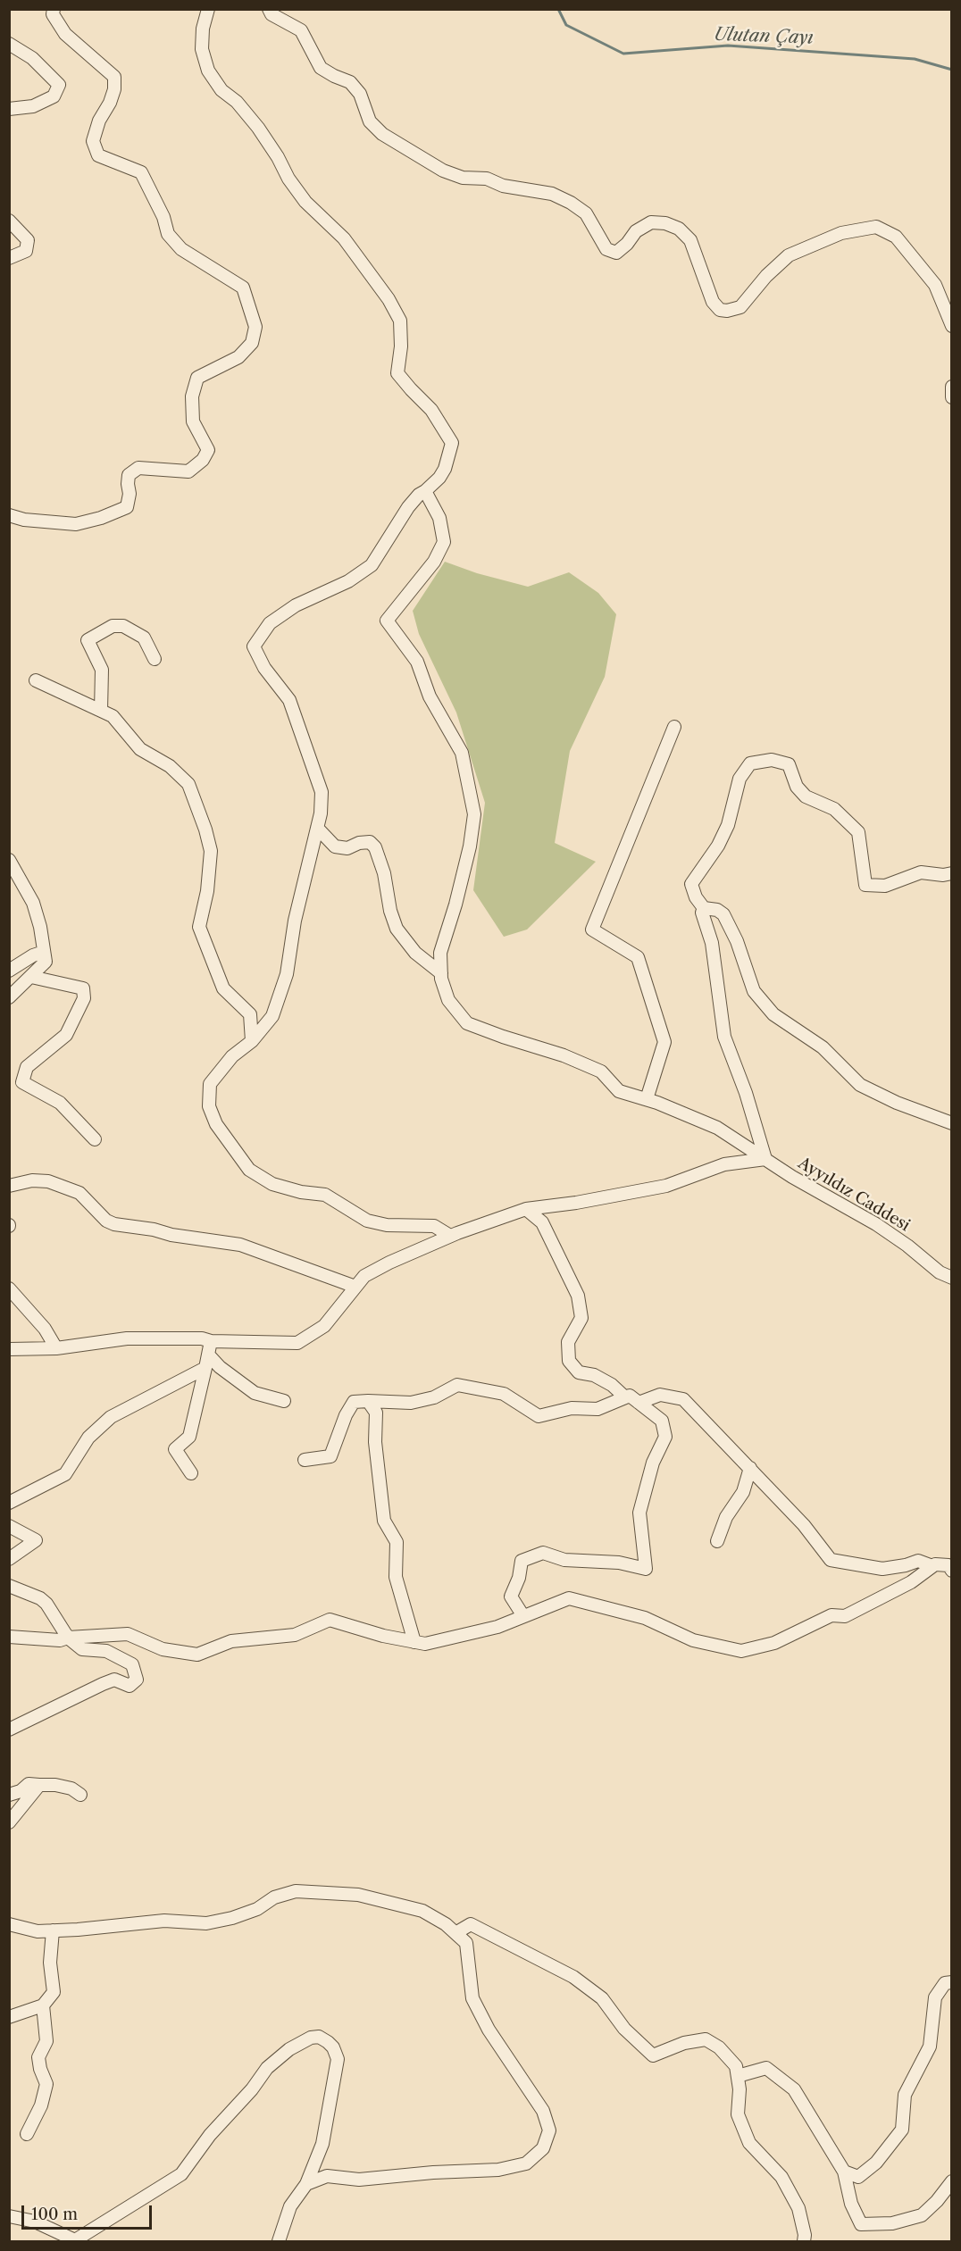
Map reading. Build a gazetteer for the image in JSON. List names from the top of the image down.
{
  "streets": {
    "street": ["Ayyıldız Caddesi"]
  },
  "water": ["Ulutan Çayı"],
  "scale_bar": "100 m"
}
